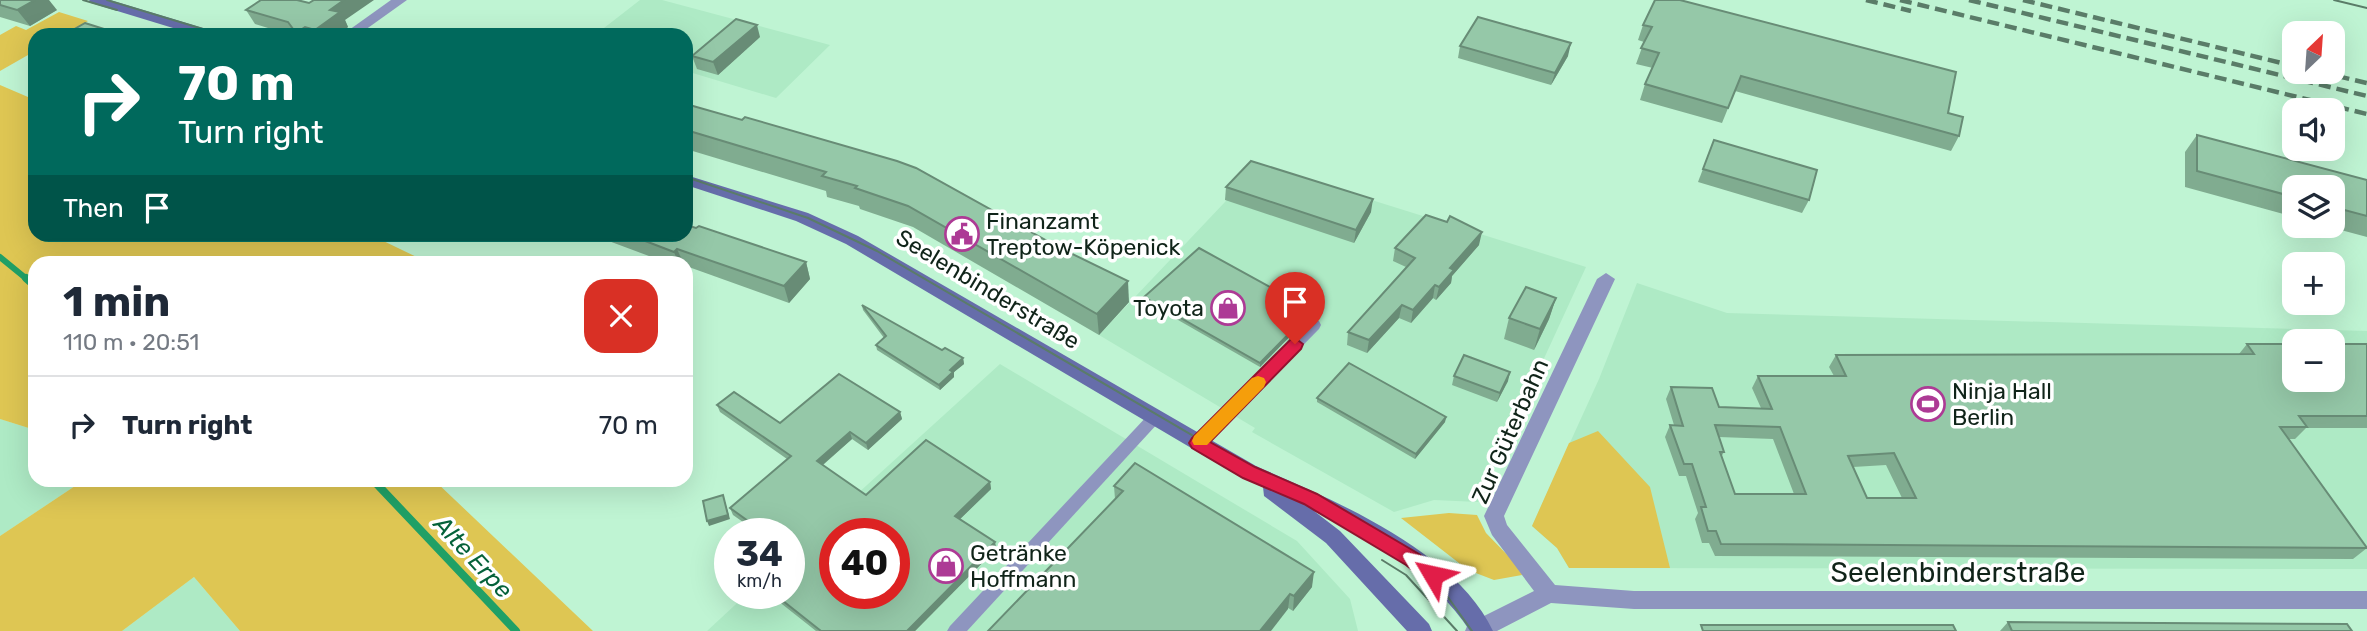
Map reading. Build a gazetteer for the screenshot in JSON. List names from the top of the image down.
{
  "streets": {
    "street": ["Seelenbinderstraße", "Zur Güterbahn"]
  },
  "crossings": [
    ["Seelenbinderstraße", "Zur Güterbahn"]
  ],
  "water": ["Alte Erpe"],
  "places": {
    "public building": ["Finanzamt Treptow-Köpenick"],
    "shop": ["Toyota", "Getränke Hoffmann"],
    "sports": ["Ninja Hall Berlin"]
  },
  "north": "top right",
  "page": {
    "map_buttons": ["+", "−"],
    "turn": ["70 m", "Turn right"],
    "then": "Then",
    "heading": ["1 min", "110 m · 20:51"],
    "list": [
      {
        "name": "Turn right",
        "value": "70 m"
      }
    ],
    "speed": "34 km/h",
    "limit": "40"
  }
}
